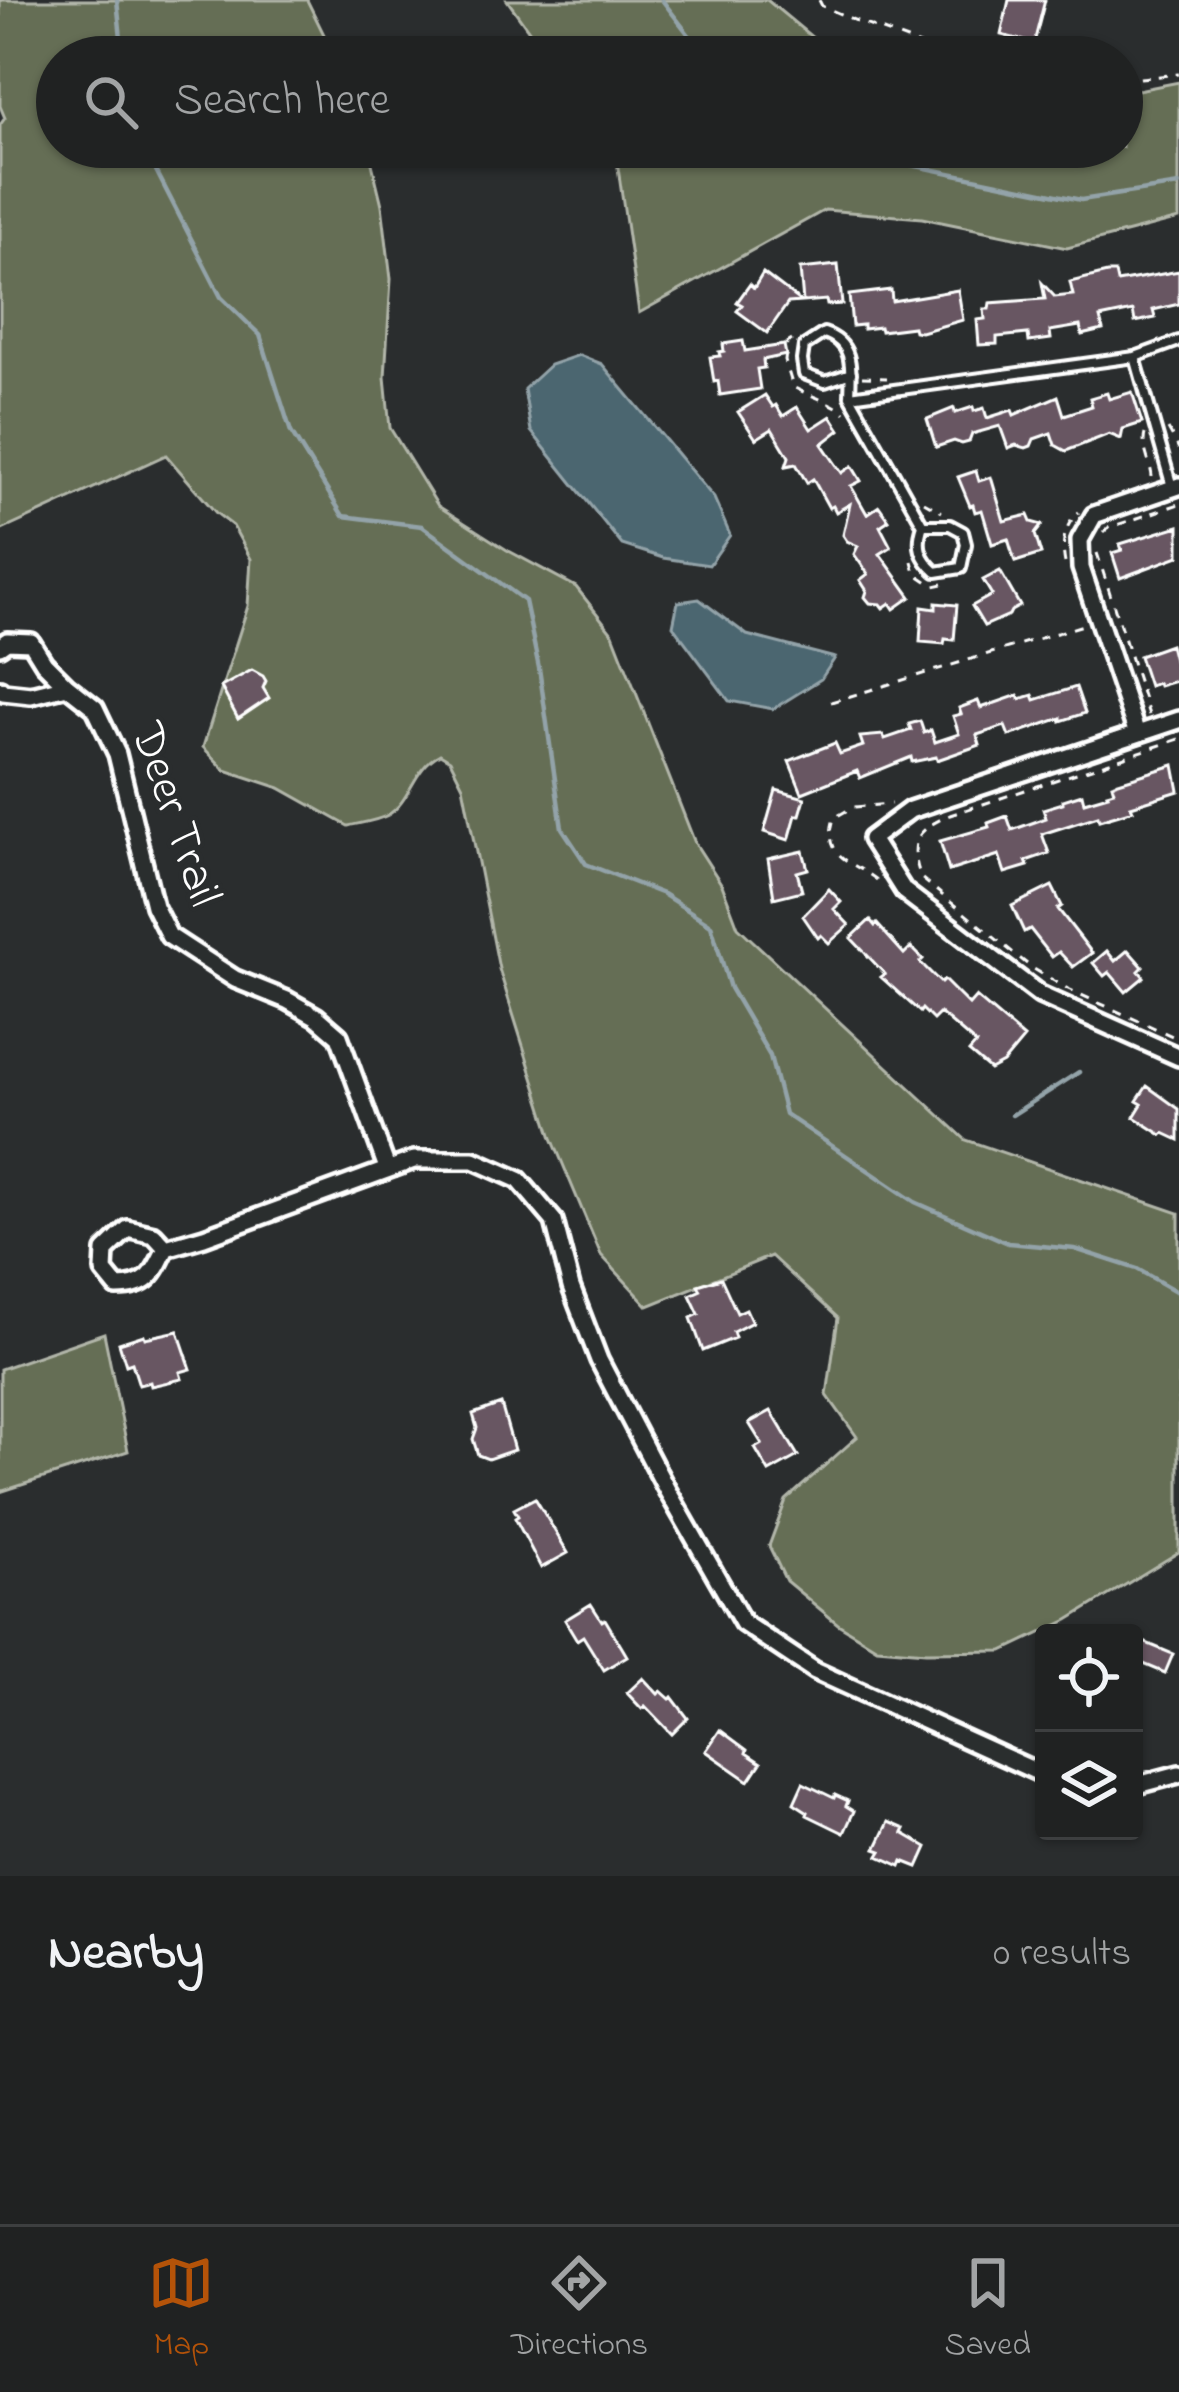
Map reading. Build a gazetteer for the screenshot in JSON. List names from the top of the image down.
{
  "streets": {
    "street": ["Deer Trail"]
  },
  "page": {
    "search": "Search here",
    "heading": ["Nearby", "0 results"],
    "nav": ["Map", "Directions", "Saved"]
  }
}
